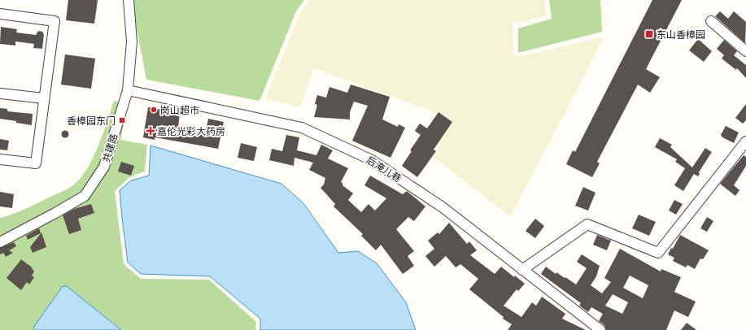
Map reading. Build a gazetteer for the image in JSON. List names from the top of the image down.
{
  "streets": {
    "street": ["共建路", "后淹儿巷"]
  },
  "crossings": [
    ["共建路", "后淹儿巷"]
  ],
  "places": {
    "transit": ["东山香樟园", "香樟园东门"],
    "other": ["岗山超市"],
    "health": ["嘉伦光彩大药房"]
  }
}
